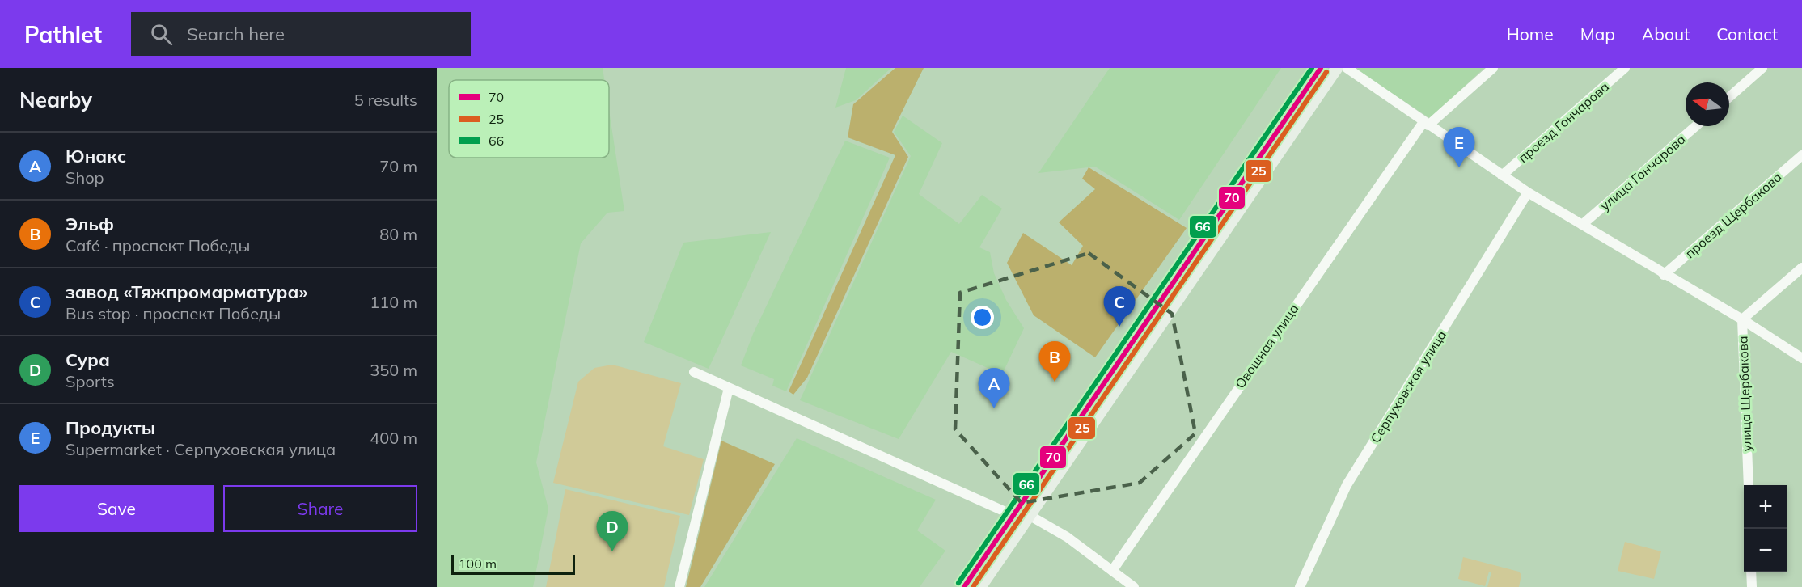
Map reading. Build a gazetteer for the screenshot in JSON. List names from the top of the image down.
{
  "streets": {
    "street": [
      "проезд Гончарова",
      "улица Гончарова",
      "проезд Щербакова",
      "Овощная улица",
      "Серпуховская улица",
      "улица Щербакова"
    ]
  },
  "lines": ["transit line 70", "transit line 66", "transit line 25"],
  "legend": ["70", "25", "66"],
  "scale_bar": "100 m",
  "north": "left",
  "page": {
    "header": "Pathlet",
    "search": "Search here",
    "nav": [
      "Home",
      "Map",
      "About",
      "Contact"
    ],
    "heading": ["Nearby", "5 results"],
    "pins": [
      "E",
      "C",
      "B",
      "A",
      "D"
    ],
    "list": [
      {
        "mark": "A",
        "name": "Юнакс",
        "note": "Shop",
        "value": "70 m"
      },
      {
        "mark": "B",
        "name": "Эльф",
        "note": "Café · проспект Победы",
        "value": "80 m"
      },
      {
        "mark": "C",
        "name": "завод «Тяжпромарматура»",
        "note": "Bus stop · проспект Победы",
        "value": "110 m"
      },
      {
        "mark": "D",
        "name": "Сура",
        "note": "Sports",
        "value": "350 m"
      },
      {
        "mark": "E",
        "name": "Продукты",
        "note": "Supermarket · Серпуховская улица",
        "value": "400 m"
      }
    ],
    "buttons": ["Save", "Share"],
    "map_buttons": ["+", "−"],
    "scale": "100 m"
  }
}
